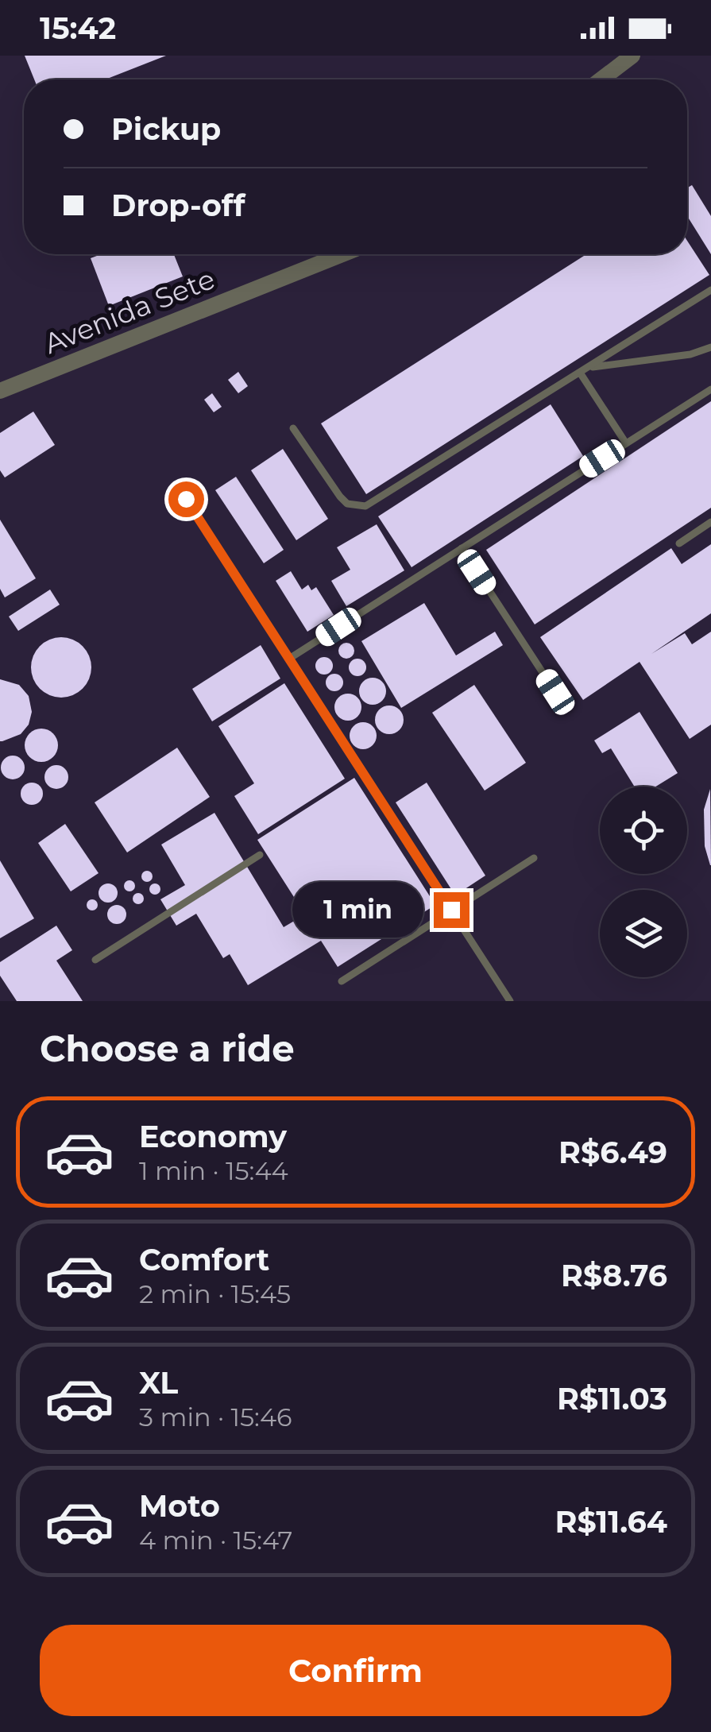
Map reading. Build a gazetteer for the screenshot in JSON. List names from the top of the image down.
{
  "streets": {
    "street": ["Avenida Sete"]
  },
  "page": {
    "status": "15:42",
    "banner": ["Pickup", "Drop-off"],
    "bubble": "1 min",
    "heading": "Choose a ride",
    "list": [
      {
        "name": "Economy",
        "note": "1 min · 15:44",
        "value": "R$6.49"
      },
      {
        "name": "Comfort",
        "note": "2 min · 15:45",
        "value": "R$8.76"
      },
      {
        "name": "XL",
        "note": "3 min · 15:46",
        "value": "R$11.03"
      },
      {
        "name": "Moto",
        "note": "4 min · 15:47",
        "value": "R$11.64"
      }
    ],
    "buttons": "Confirm"
  }
}
